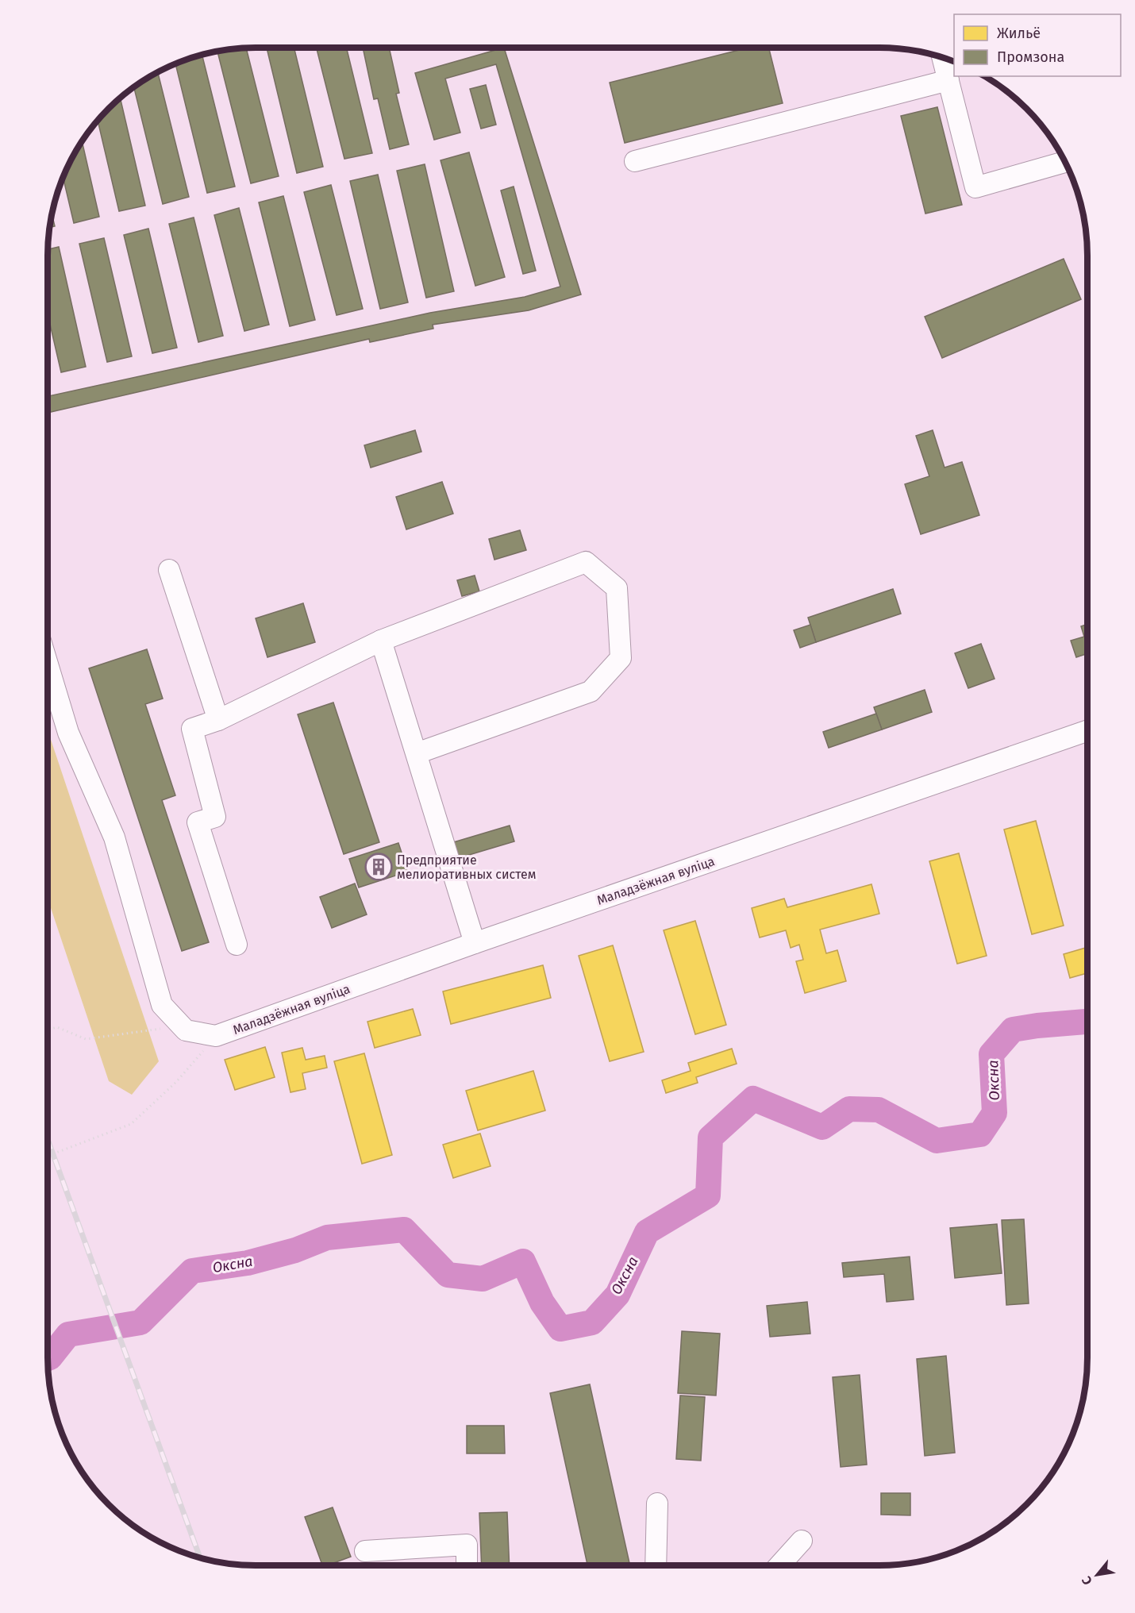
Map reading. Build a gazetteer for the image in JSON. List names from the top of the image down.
{
  "streets": {
    "street": ["Маладзёжная вуліца"]
  },
  "water": ["Оксна"],
  "places": {
    "building": ["Предприятие мелиоративных систем"]
  },
  "legend": ["Жильё", "Промзона"],
  "north": "bottom left"
}
